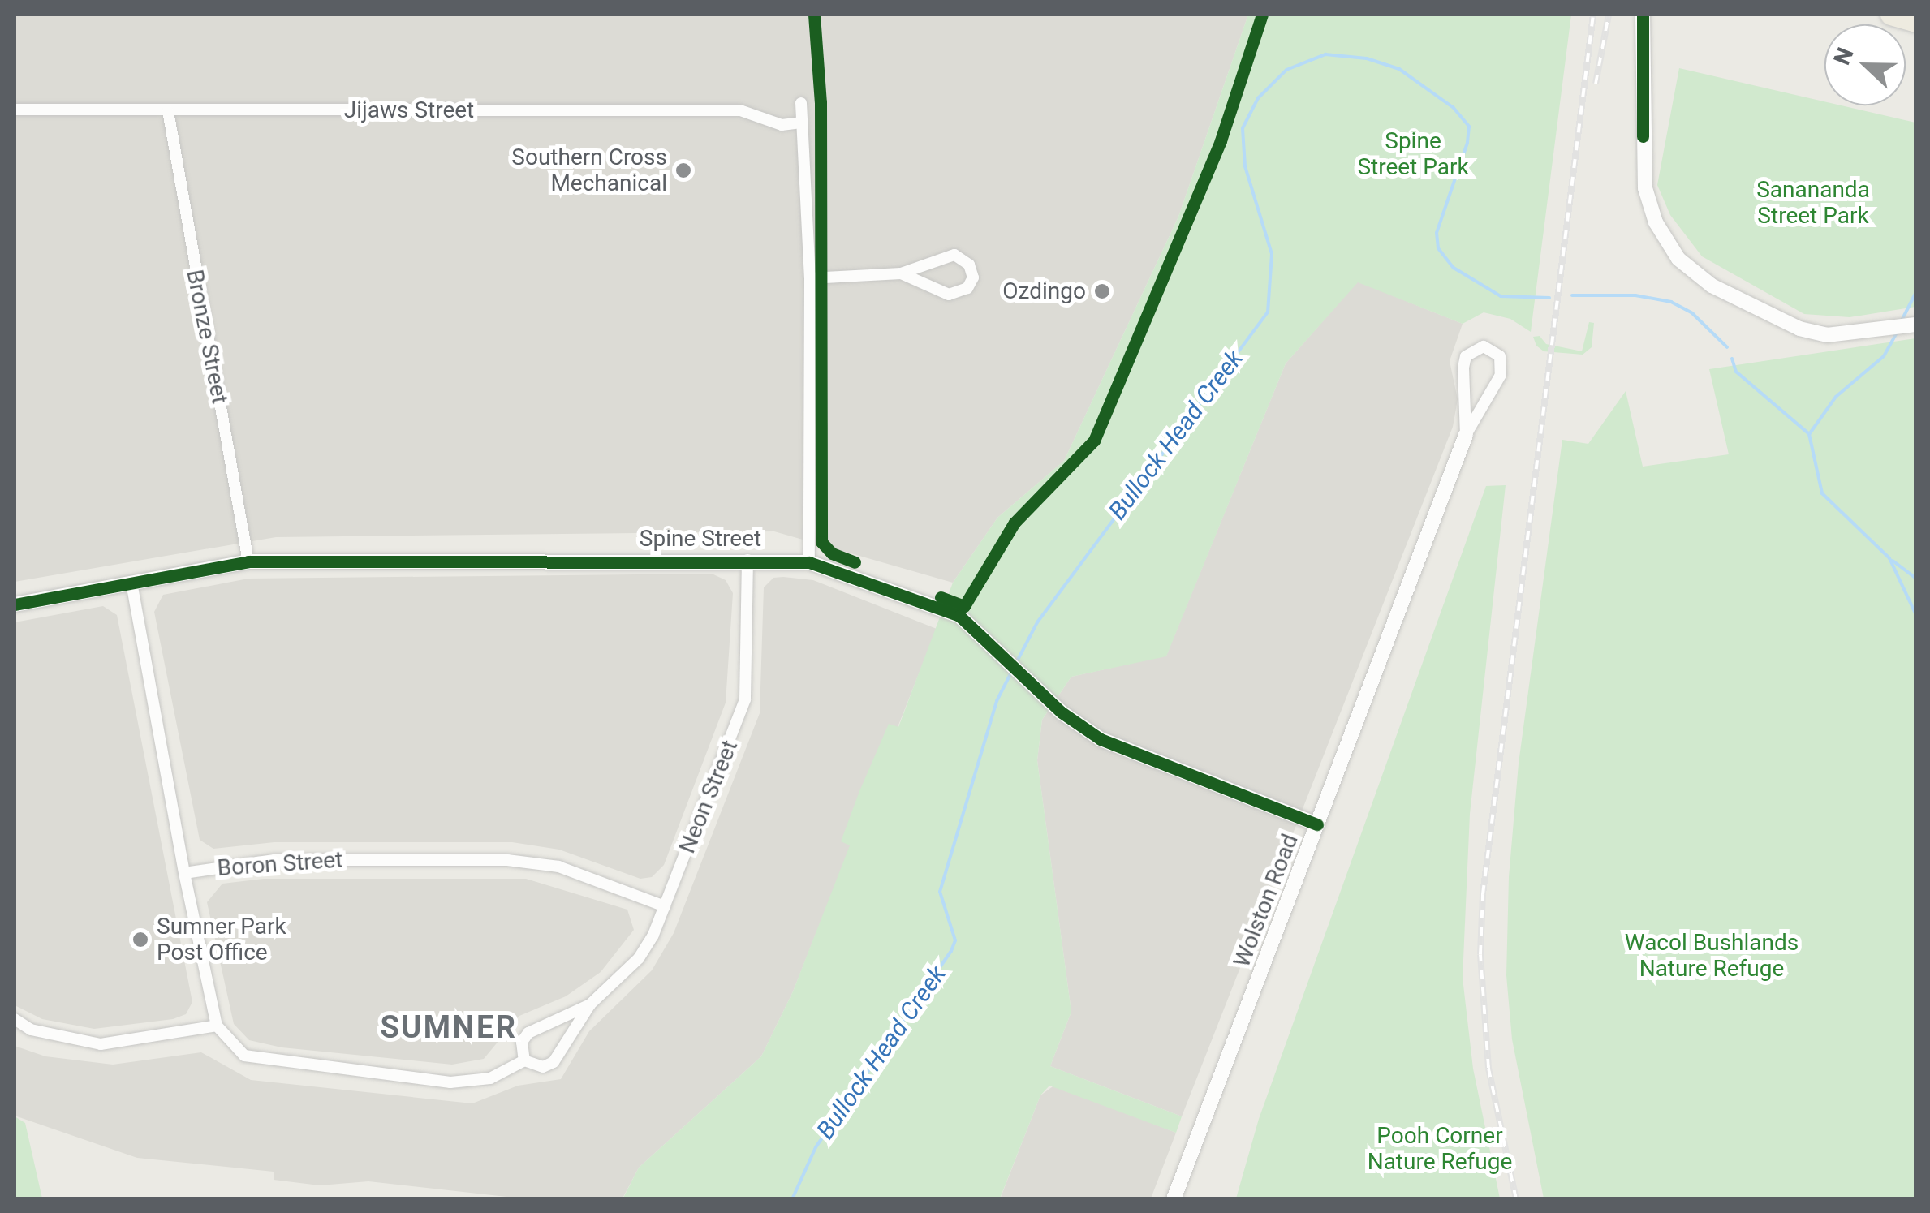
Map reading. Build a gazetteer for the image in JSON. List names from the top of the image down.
{
  "streets": {
    "street": [
      "Jijaws Street",
      "Bronze Street",
      "Spine Street",
      "Neon Street",
      "Boron Street",
      "Wolston Road"
    ]
  },
  "crossings": [
    ["Jijaws Street", "Bronze Street"],
    ["Bronze Street", "Spine Street"],
    ["Spine Street", "Neon Street"],
    ["Spine Street", "Wolston Road"],
    ["Neon Street", "Boron Street"]
  ],
  "districts": ["SUMNER"],
  "water": ["Bullock Head Creek"],
  "parks": [
    "Spine Street Park",
    "Sanananda Street Park",
    "Wacol Bushlands Nature Refuge",
    "Pooh Corner Nature Refuge"
  ],
  "places": ["Southern Cross Mechanical", "Ozdingo", "Sumner Park Post Office"],
  "north": "left"
}
